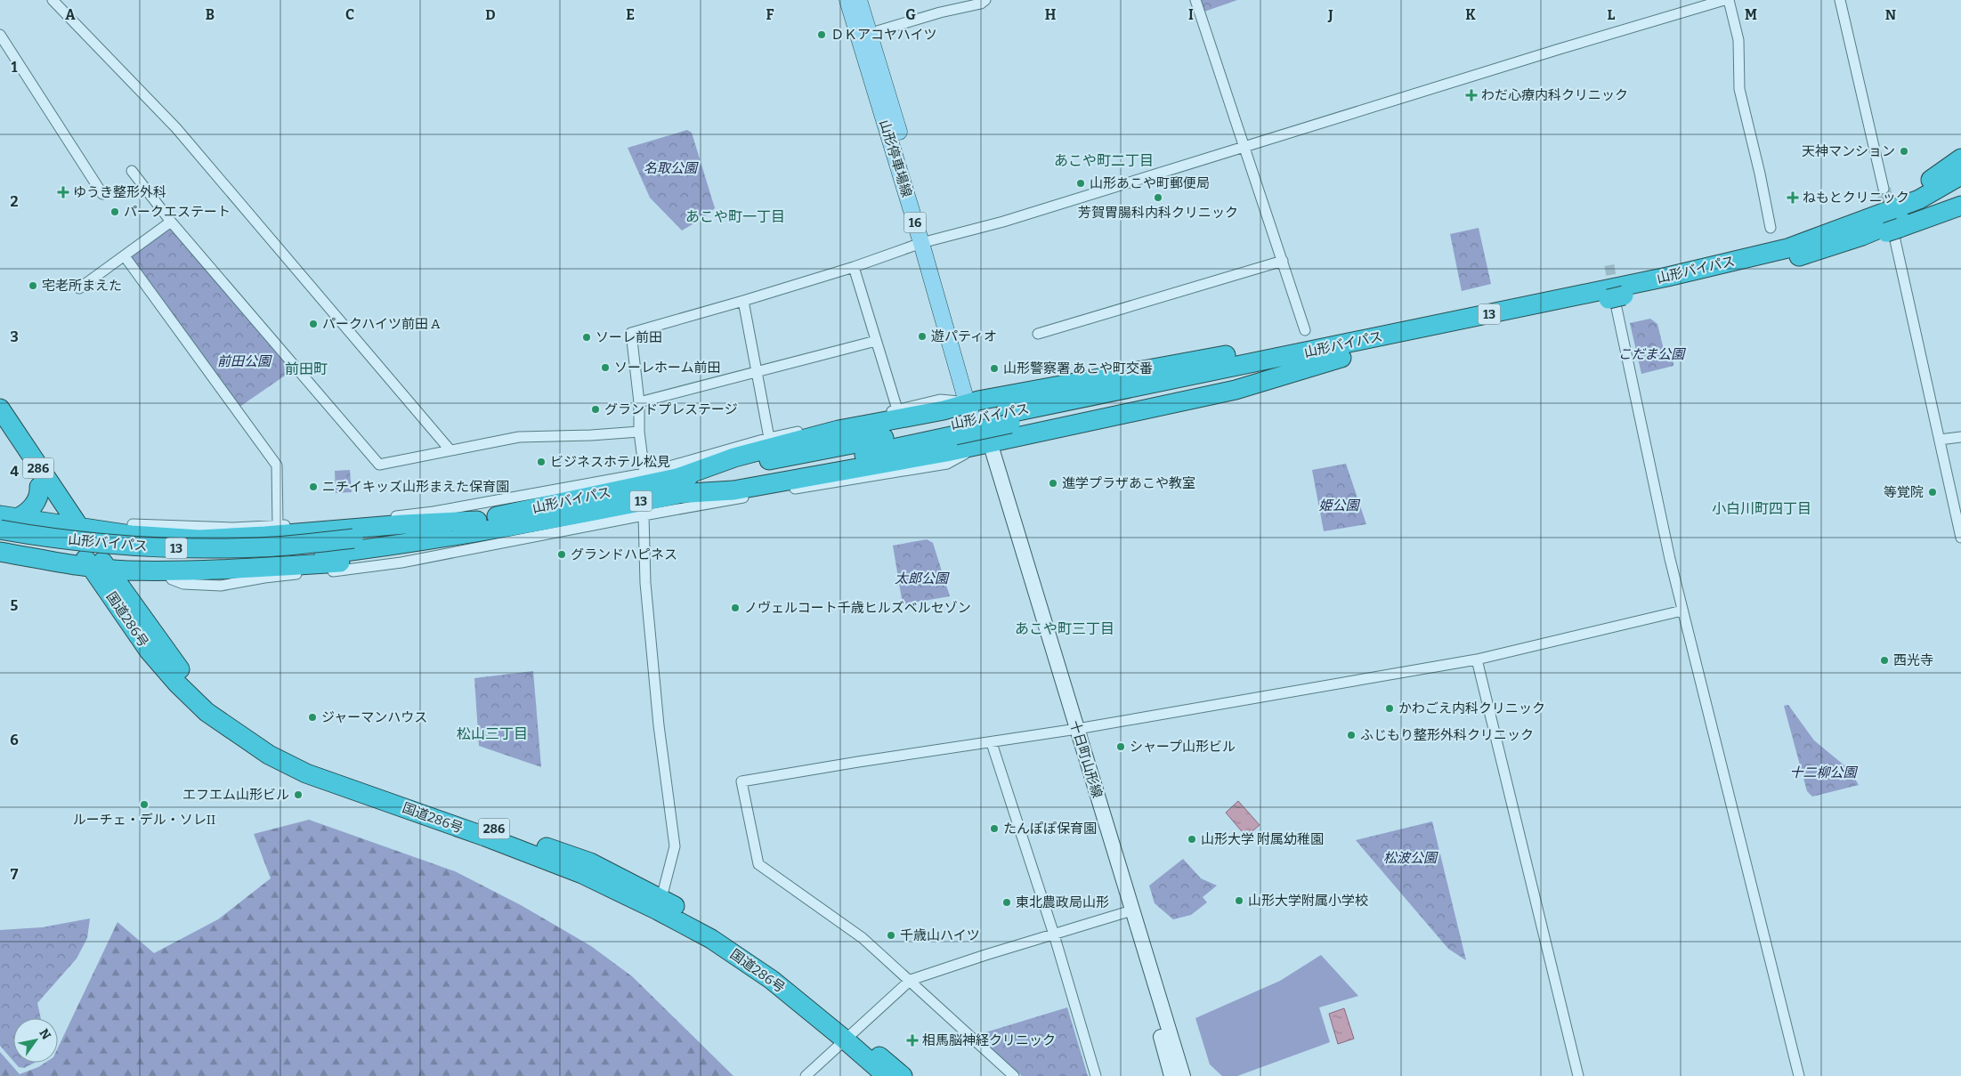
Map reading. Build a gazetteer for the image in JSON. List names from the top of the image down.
{
  "streets": {
    "highway": [
      "山形バイパス",
      "13",
      "286",
      "国道286号"
    ],
    "main road": ["山形停車場線", "16", "十日町山形線"]
  },
  "crossings": [
    ["山形停車場線", "十日町山形線"]
  ],
  "districts": [
    "あこや町二丁目",
    "あこや町一丁目",
    "前田町",
    "小白川町四丁目",
    "あこや町三丁目",
    "松山三丁目"
  ],
  "parks": [
    "名取公園",
    "こだま公園",
    "前田公園",
    "姫公園",
    "太郎公園",
    "十二柳公園",
    "松波公園"
  ],
  "places": {
    "other": [
      "ＤＫアコヤハイツ",
      "天神マンション",
      "山形あこや町郵便局",
      "芳賀胃腸科内科クリニック",
      "パークエステート",
      "宅老所まえた",
      "パークハイツ前田 A",
      "遊パティオ",
      "ソーレ前田",
      "ソーレホーム前田",
      "山形警察署 あこや町交番",
      "グランドプレステージ",
      "ビジネスホテル松見",
      "進学プラザあこや教室",
      "ニチイキッズ山形まえた保育園",
      "等覚院",
      "グランドハピネス",
      "ノヴェルコート千歳ヒルズベルセゾン",
      "西光寺",
      "かわごえ内科クリニック",
      "ジャーマンハウス",
      "ふじもり整形外科クリニック",
      "シャープ山形ビル",
      "エフエム山形ビル",
      "ルーチェ・デル・ソレII",
      "たんぽぽ保育園",
      "山形大学 附属幼稚園",
      "山形大学附属小学校",
      "東北農政局山形",
      "千歳山ハイツ"
    ],
    "health": [
      "わだ心療内科クリニック",
      "ゆうき整形外科",
      "ねもとクリニック",
      "相馬脳神経クリニック"
    ]
  },
  "north": "top right",
  "grid": {
    "columns": [
      "A",
      "B",
      "C",
      "D",
      "E",
      "F",
      "G",
      "H",
      "I",
      "J",
      "K",
      "L",
      "M",
      "N"
    ],
    "rows": [
      "1",
      "2",
      "3",
      "4",
      "5",
      "6",
      "7"
    ]
  }
}
